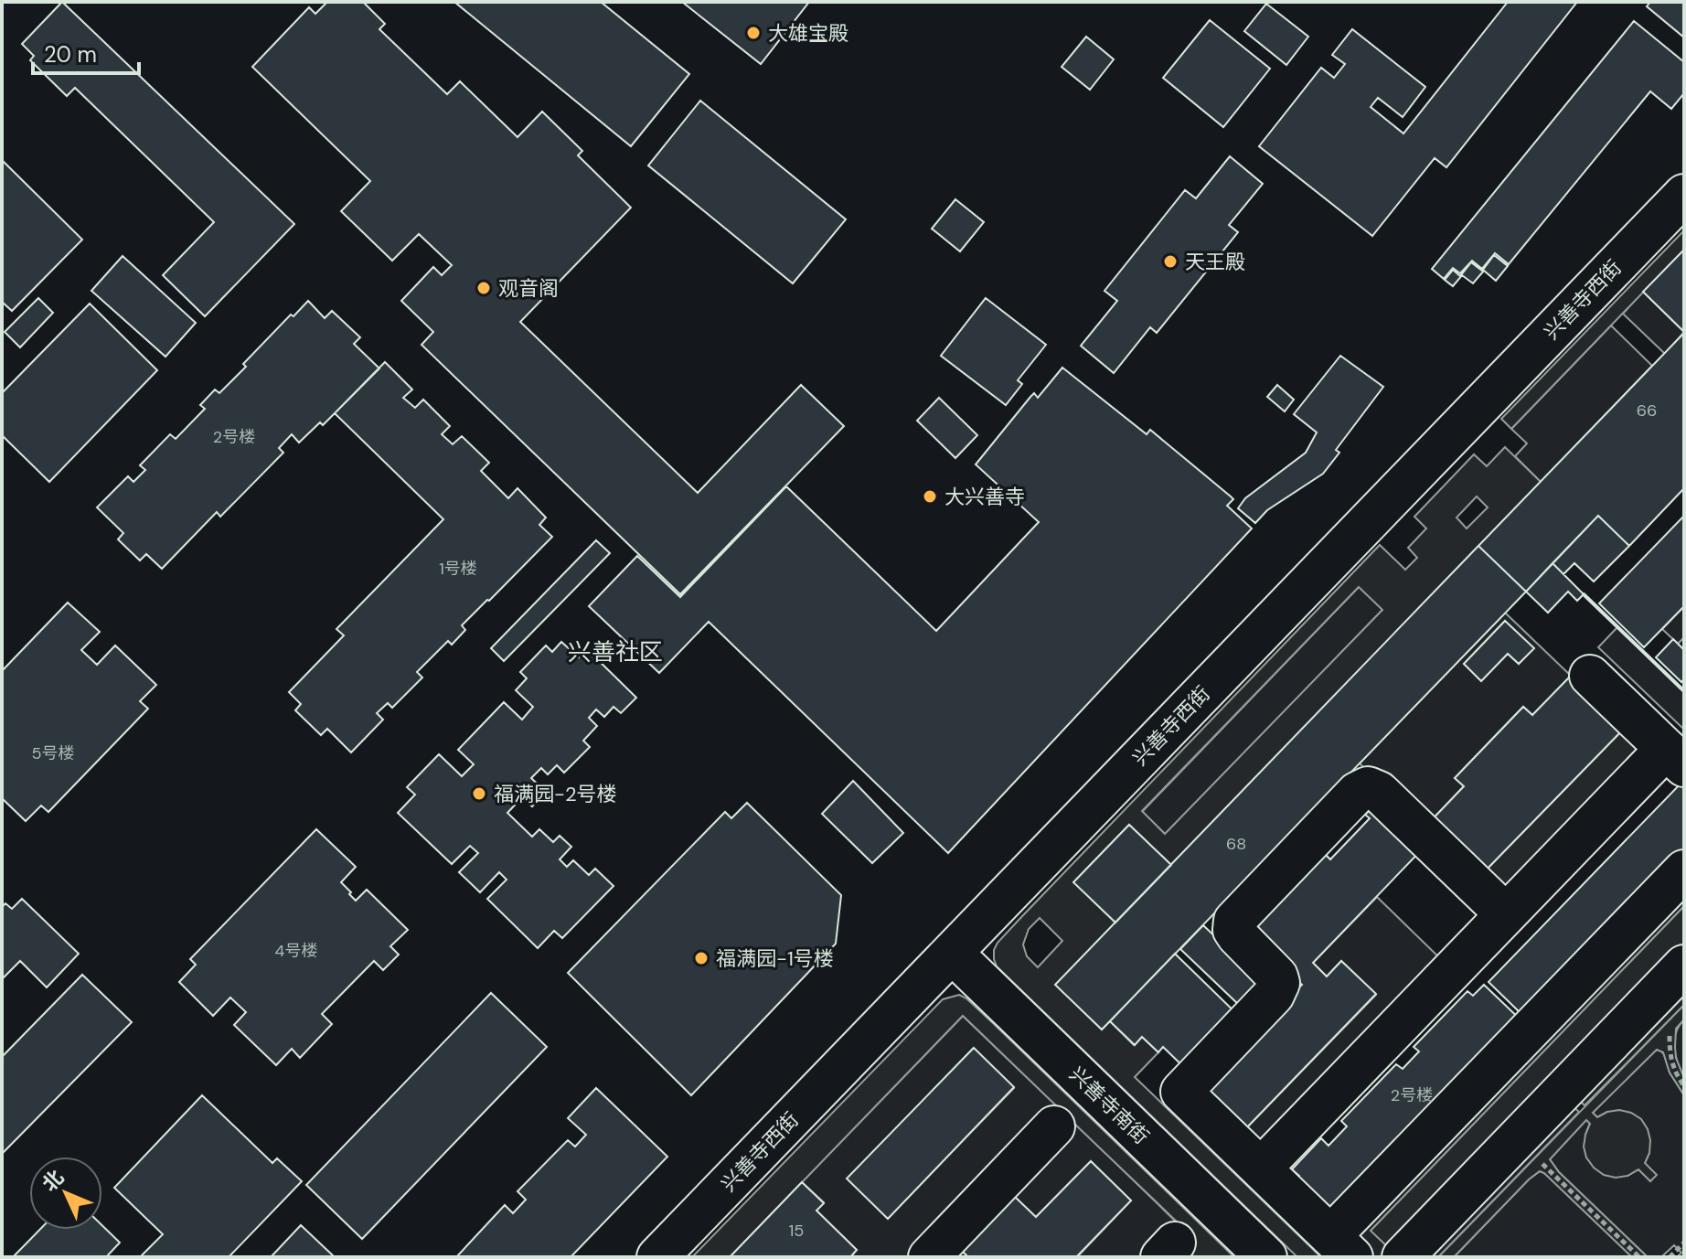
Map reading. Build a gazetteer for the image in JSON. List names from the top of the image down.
{
  "streets": {
    "street": ["兴善寺西街", "兴善寺南街"]
  },
  "crossings": [
    ["兴善寺西街", "兴善寺南街"]
  ],
  "districts": ["兴善社区"],
  "places": [
    "大雄宝殿",
    "天王殿",
    "观音阁",
    "大兴善寺",
    "福满园-2号楼",
    "福满园-1号楼"
  ],
  "house_numbers": [
    "66",
    "2号楼",
    "1号楼",
    "5号楼",
    "68",
    "4号楼",
    "2号楼",
    "15"
  ],
  "scale_bar": "20 m",
  "north": "top left"
}
